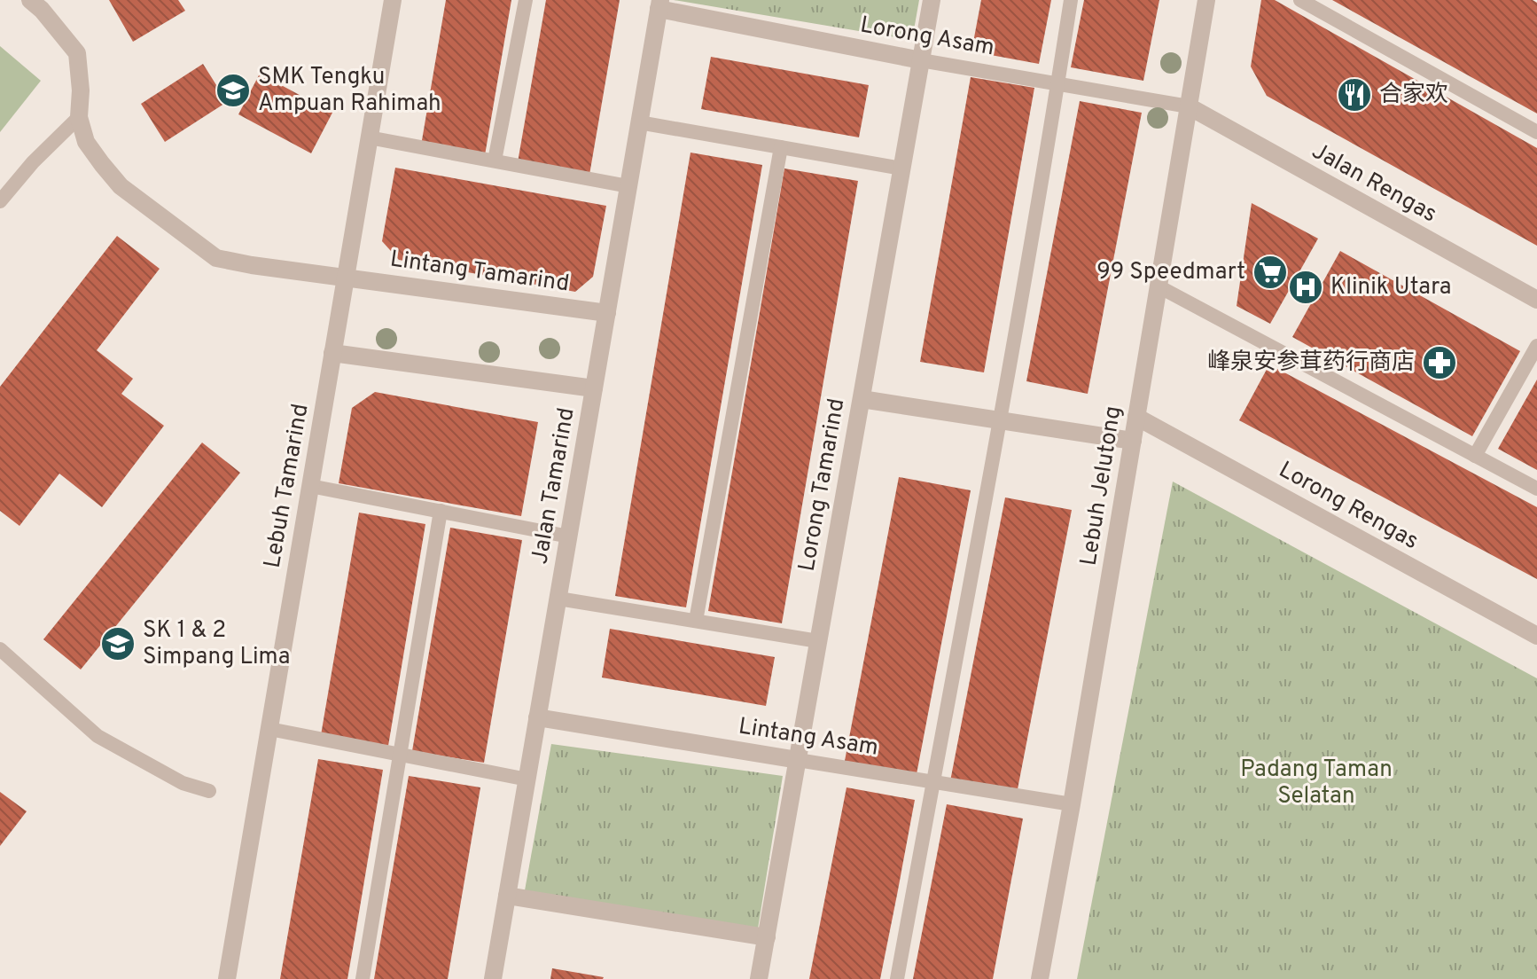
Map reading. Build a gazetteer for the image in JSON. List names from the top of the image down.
{
  "streets": {
    "street": [
      "Lorong Asam",
      "Jalan Rengas",
      "Lintang Tamarind",
      "Lorong Tamarind",
      "Lebuh Tamarind",
      "Jalan Tamarind",
      "Lebuh Jelutong",
      "Lorong Rengas",
      "Lintang Asam"
    ]
  },
  "crossings": [
    ["Lorong Asam", "Jalan Rengas"],
    ["Lorong Asam", "Lorong Tamarind"],
    ["Lorong Asam", "Jalan Tamarind"],
    ["Lorong Asam", "Lebuh Jelutong"],
    ["Jalan Rengas", "Lebuh Jelutong"],
    ["Lintang Tamarind", "Lebuh Tamarind"],
    ["Lintang Tamarind", "Jalan Tamarind"],
    ["Lorong Tamarind", "Lintang Asam"],
    ["Jalan Tamarind", "Lintang Asam"],
    ["Lebuh Jelutong", "Lorong Rengas"],
    ["Lebuh Jelutong", "Lintang Asam"]
  ],
  "parks": ["Padang Taman Selatan"],
  "places": {
    "school or university": ["SMK Tengku Ampuan Rahimah", "SK 1 & 2 Simpang Lima"],
    "restaurant": ["合家欢"],
    "supermarket": ["99 Speedmart"],
    "hospital": ["Klinik Utara"],
    "pharmacy": ["峰泉安参茸药行商店"]
  }
}
